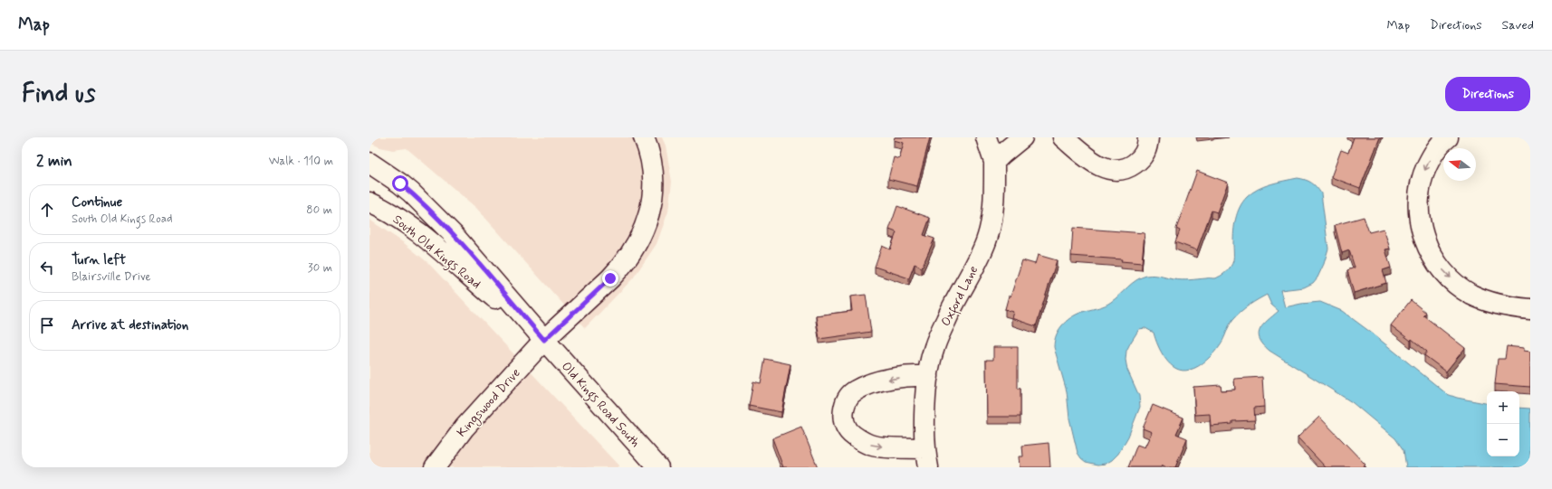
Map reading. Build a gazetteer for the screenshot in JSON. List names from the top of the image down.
{
  "streets": {
    "street": [
      "South Old Kings Road",
      "Oxford Lane",
      "Kingswood Drive",
      "Old Kings Road South"
    ]
  },
  "crossings": [
    ["South Old Kings Road", "Kingswood Drive"],
    ["South Old Kings Road", "Old Kings Road South"],
    ["Kingswood Drive", "Old Kings Road South"]
  ],
  "north": "left",
  "page": {
    "header": "Map",
    "nav": ["Map", "Directions", "Saved"],
    "buttons": "Directions",
    "title": "Find us",
    "heading": ["2 min", "Walk · 110 m"],
    "list": [
      ["Continue", "South Old Kings Road", "80 m"],
      ["Turn left", "Blairsville Drive", "30 m"],
      "Arrive at destination"
    ],
    "map_buttons": ["+", "−"]
  }
}
